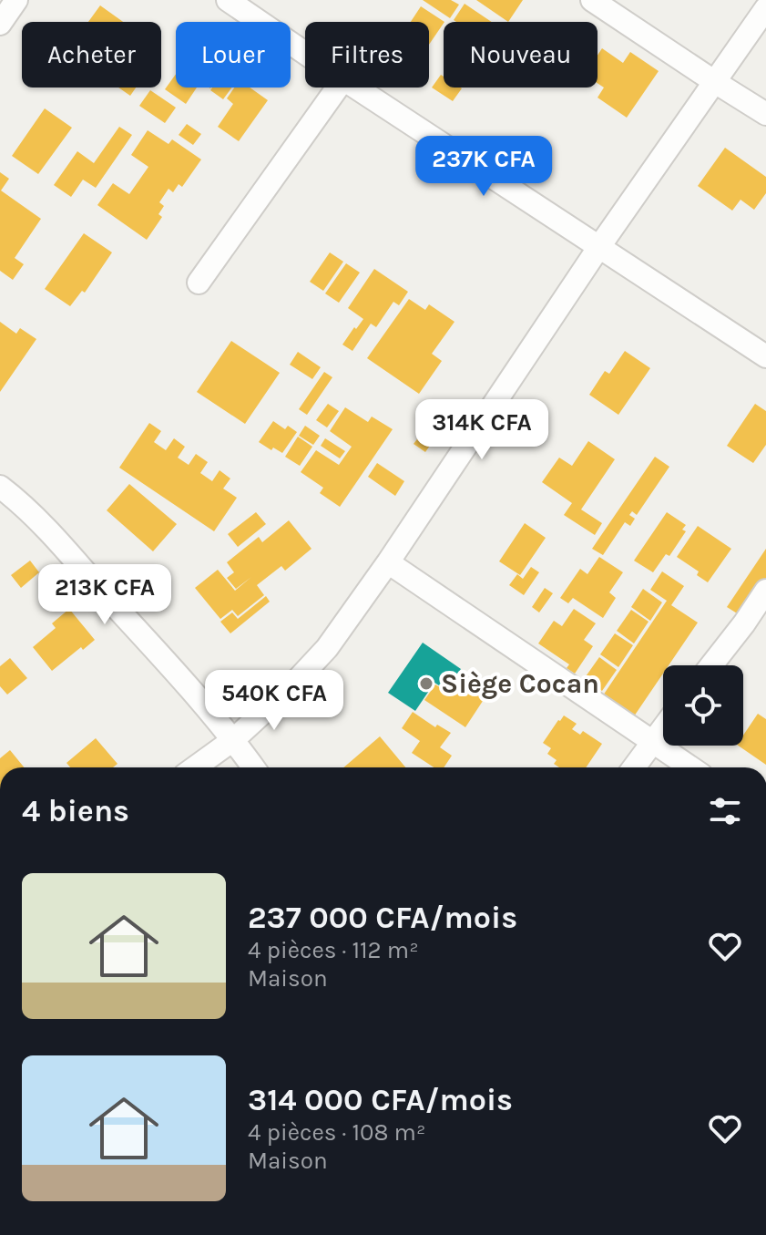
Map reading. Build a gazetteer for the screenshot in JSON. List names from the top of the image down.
{
  "places": ["Siège Cocan"],
  "page": {
    "chip": [
      "Acheter",
      "Louer",
      "Filtres",
      "Nouveau"
    ],
    "price": [
      "237K CFA",
      "314K CFA",
      "213K CFA",
      "540K CFA"
    ],
    "heading": "4 biens",
    "list": [
      {
        "name": "237 000 CFA/mois",
        "note": "4 pièces · 112 m² · Maison"
      },
      {
        "name": "314 000 CFA/mois",
        "note": "4 pièces · 108 m² · Maison"
      }
    ]
  }
}
